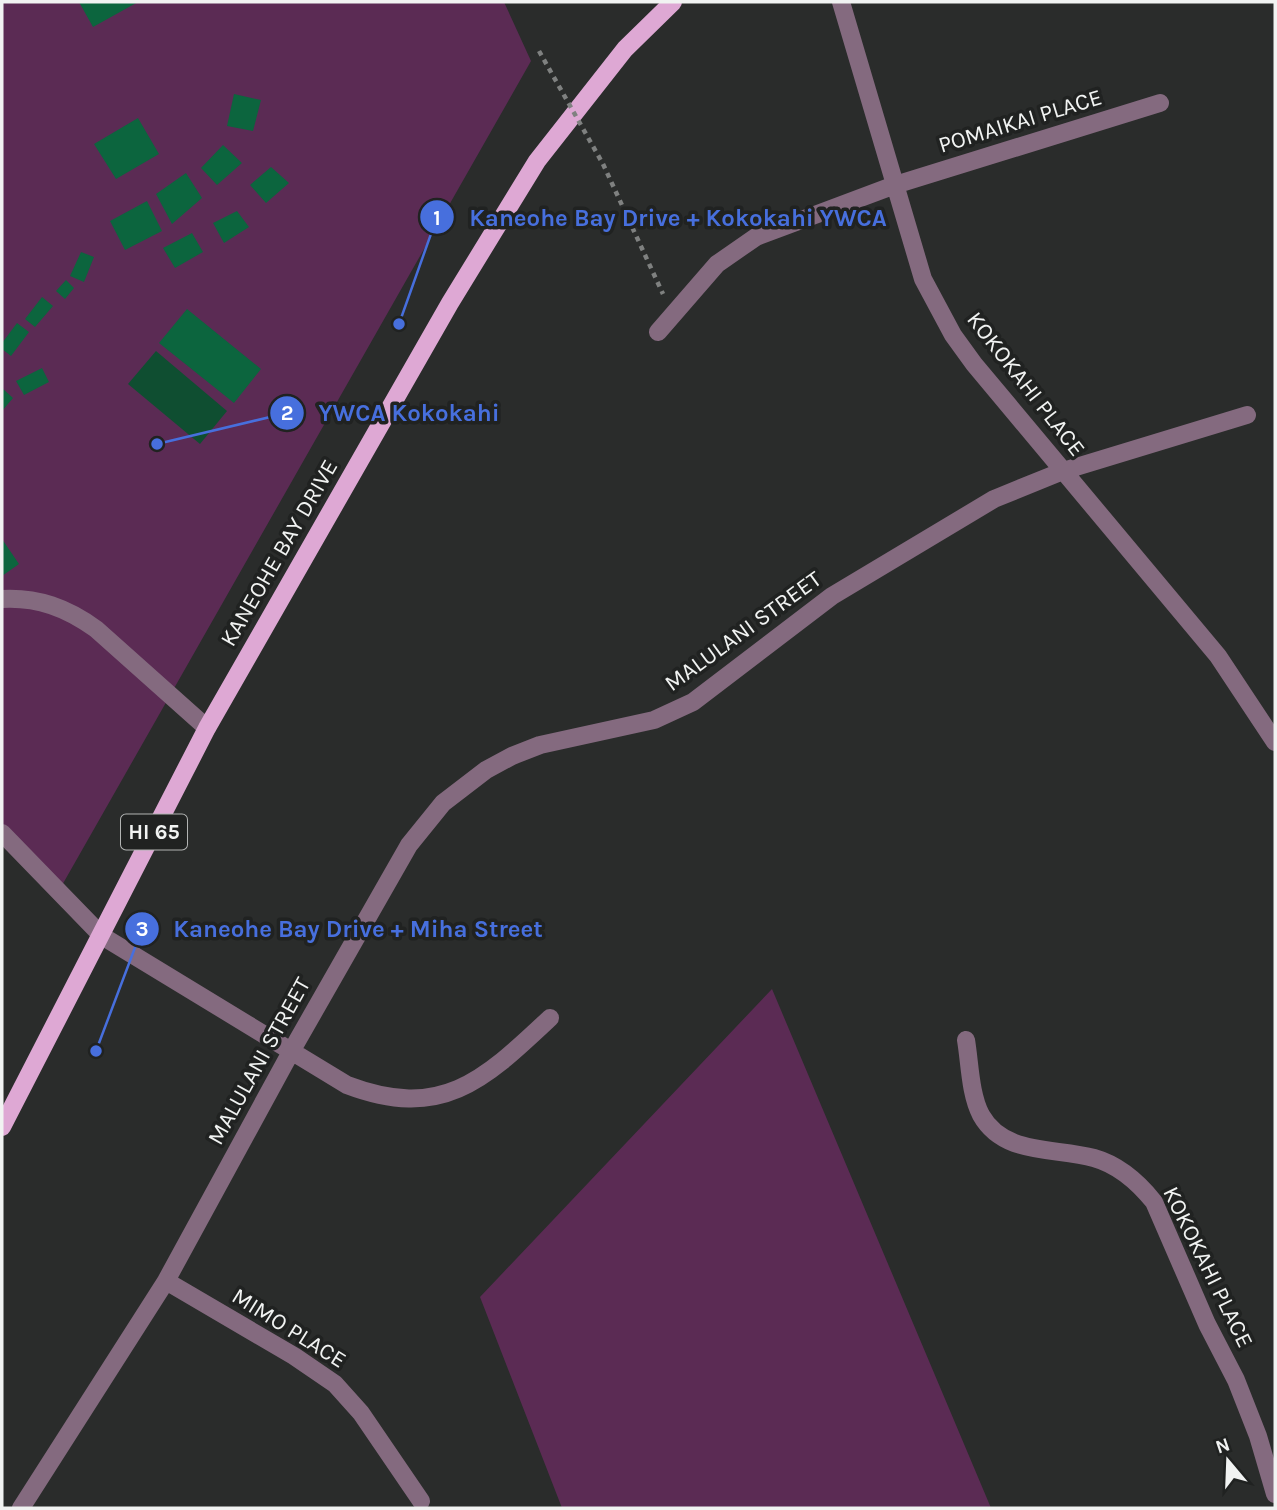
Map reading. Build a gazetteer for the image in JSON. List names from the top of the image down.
{
  "streets": {
    "main road": ["KANEOHE BAY DRIVE", "HI 65"],
    "street": [
      "POMAIKAI PLACE",
      "KOKOKAHI PLACE",
      "MALULANI STREET",
      "MIMO PLACE"
    ]
  },
  "crossings": [
    ["POMAIKAI PLACE", "KOKOKAHI PLACE"],
    ["KOKOKAHI PLACE", "MALULANI STREET"],
    ["MALULANI STREET", "MIMO PLACE"]
  ],
  "places": ["Kaneohe Bay Drive + Kokokahi YWCA", "YWCA Kokokahi", "Kaneohe Bay Drive + Miha Street"],
  "north": "top"
}
